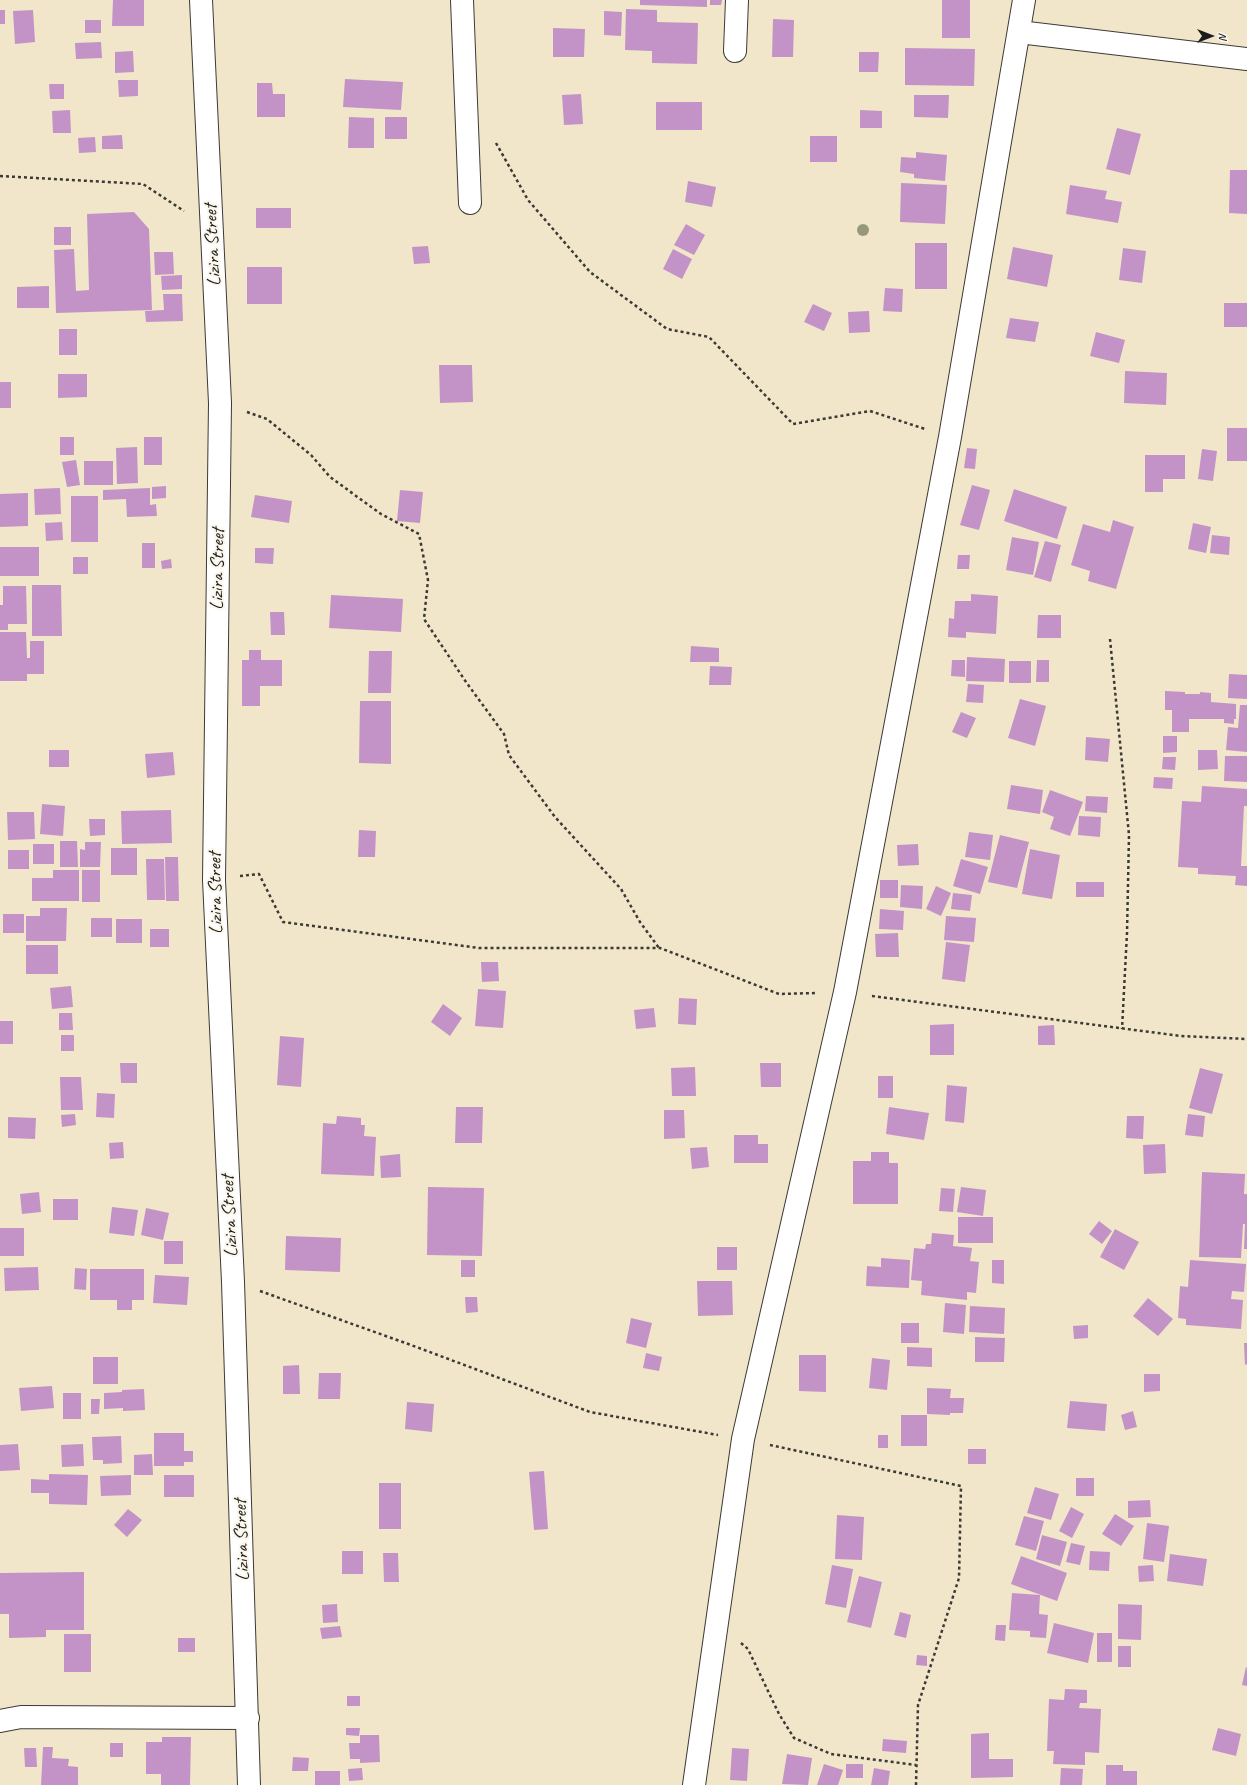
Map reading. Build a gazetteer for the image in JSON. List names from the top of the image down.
{
  "streets": {
    "street": ["Lizira Street"]
  },
  "north": "right"
}
